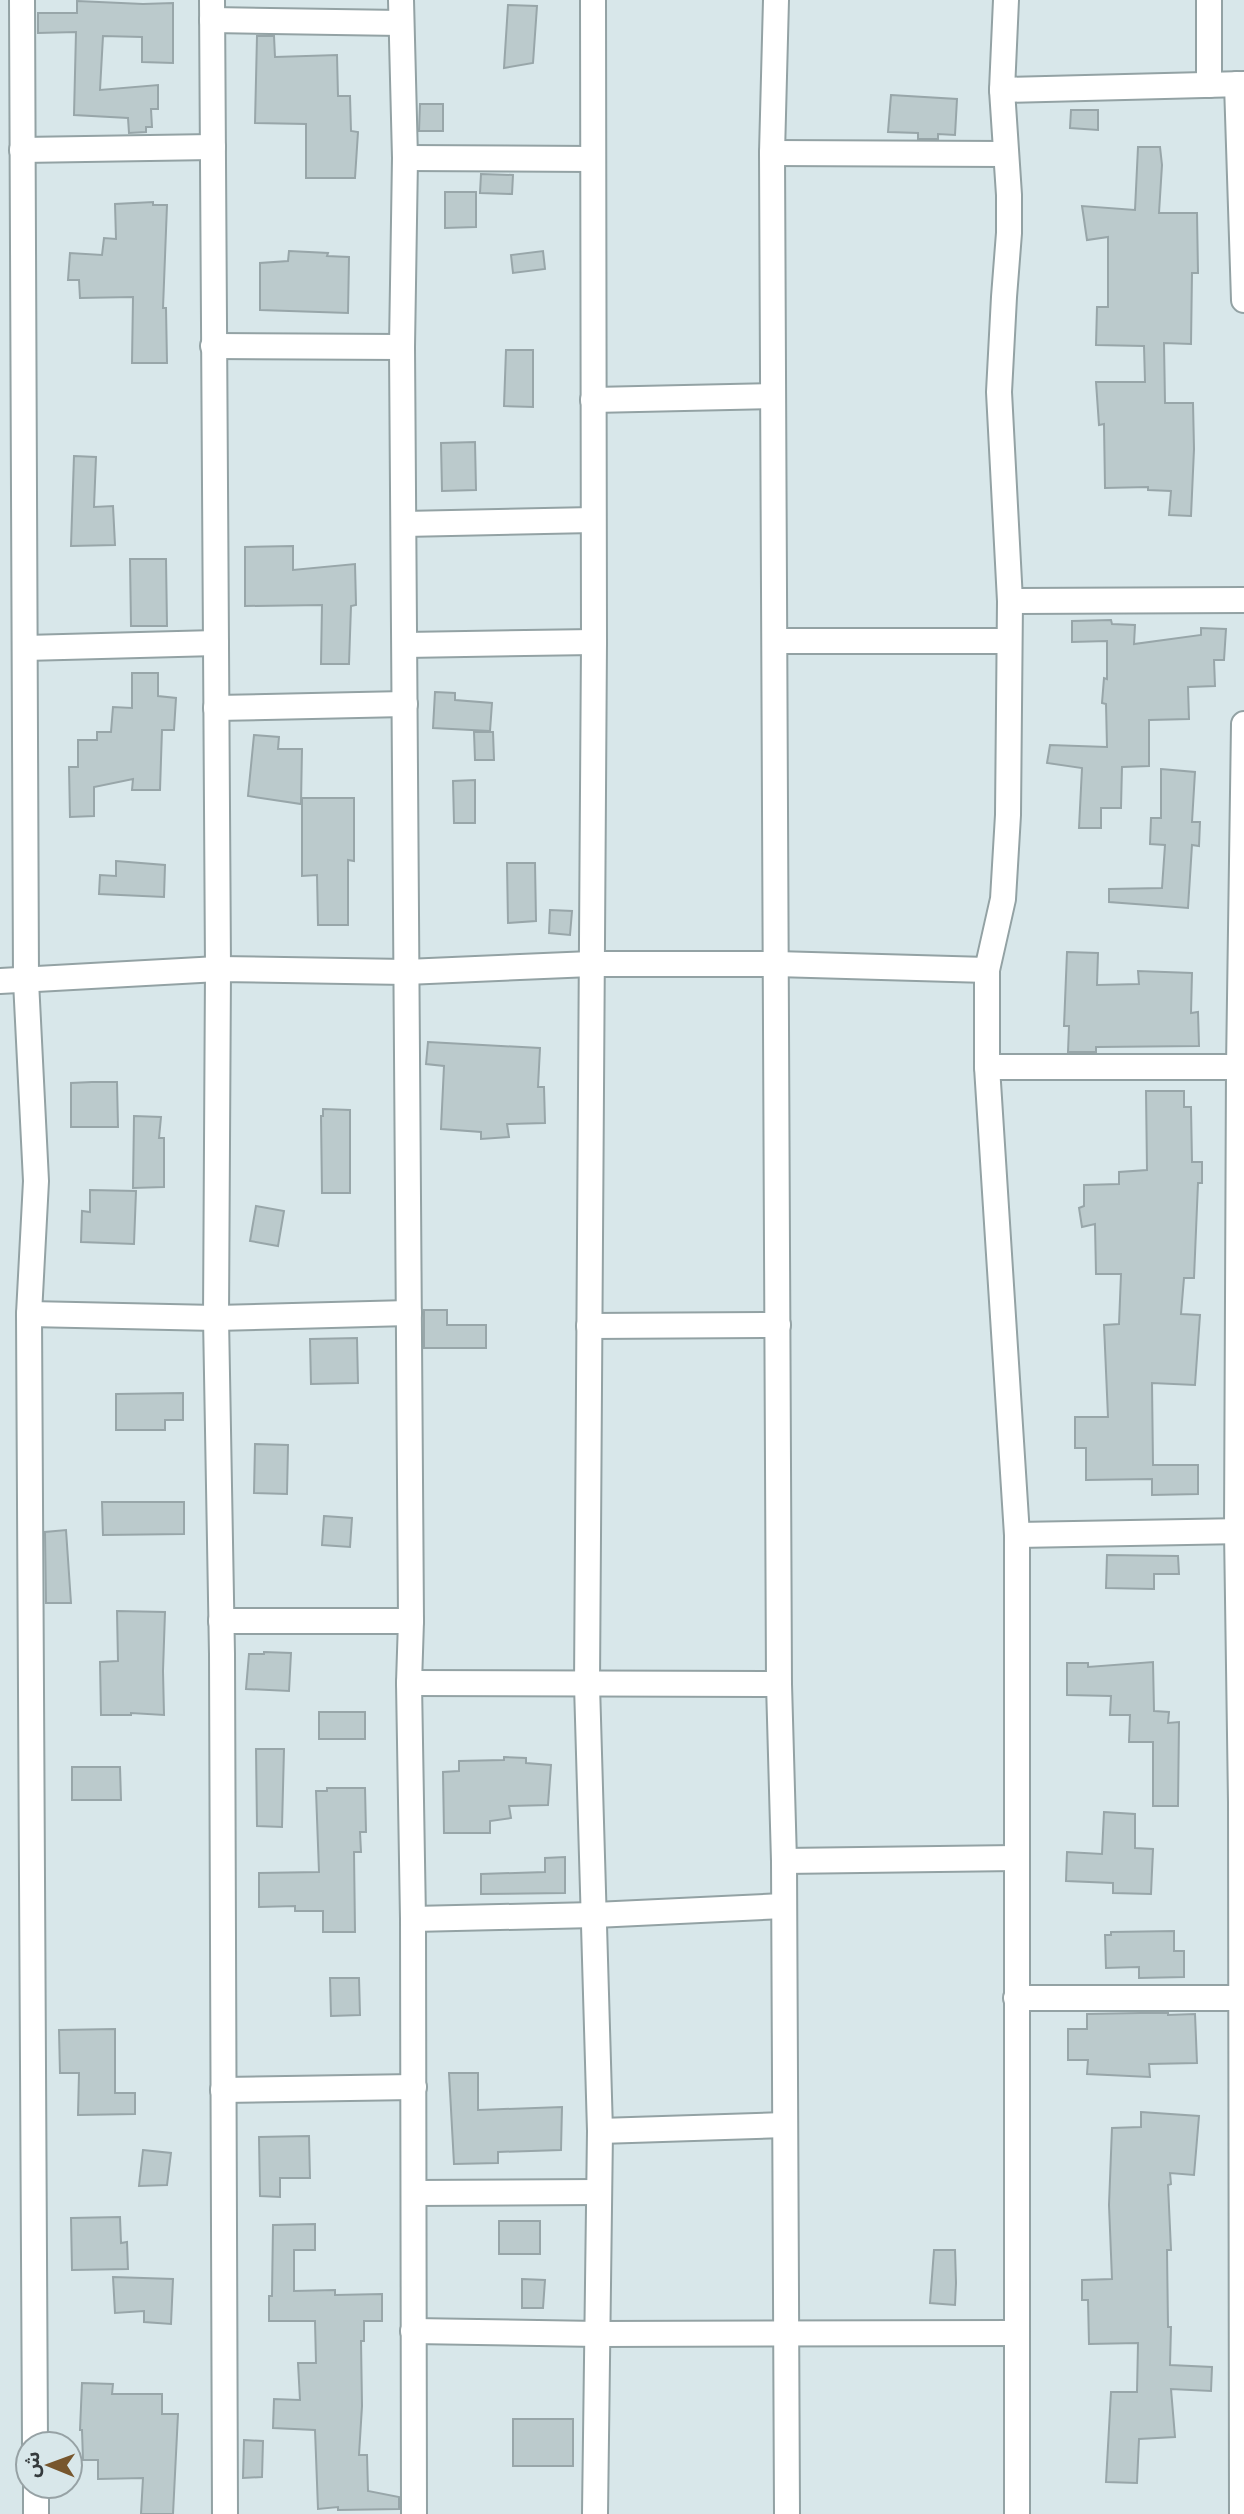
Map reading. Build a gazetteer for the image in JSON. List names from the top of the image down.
{
  "north": "left"
}
